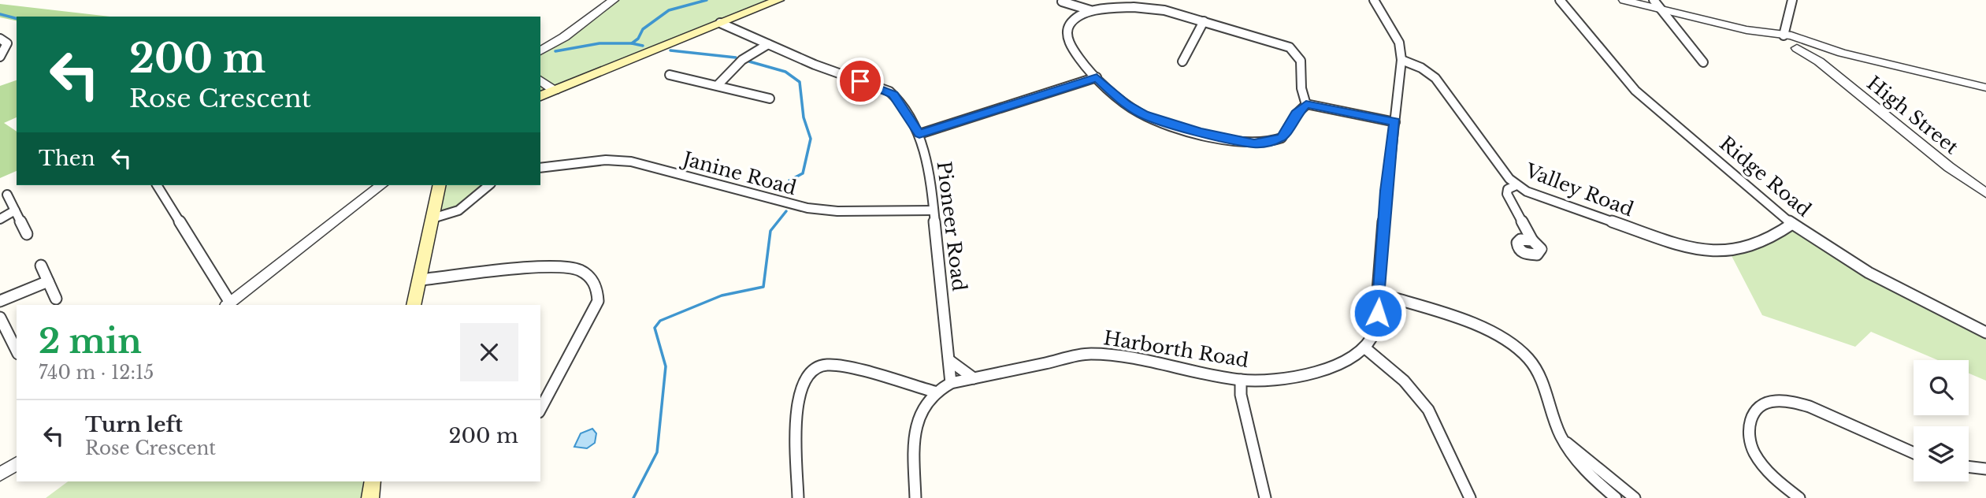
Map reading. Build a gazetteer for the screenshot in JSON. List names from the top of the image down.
{
  "streets": {
    "street": [
      "High Street",
      "Janine Road",
      "Ridge Road",
      "Valley Road",
      "Pioneer Road",
      "Harborth Road"
    ]
  },
  "crossings": [
    ["Janine Road", "Pioneer Road"],
    ["Ridge Road", "Valley Road"],
    ["Pioneer Road", "Harborth Road"]
  ],
  "page": {
    "turn": ["200 m", "Rose Crescent"],
    "then": "Then",
    "heading": ["2 min", "740 m · 12:15"],
    "list": [
      {
        "name": "Turn left",
        "note": "Rose Crescent",
        "value": "200 m"
      }
    ]
  }
}
